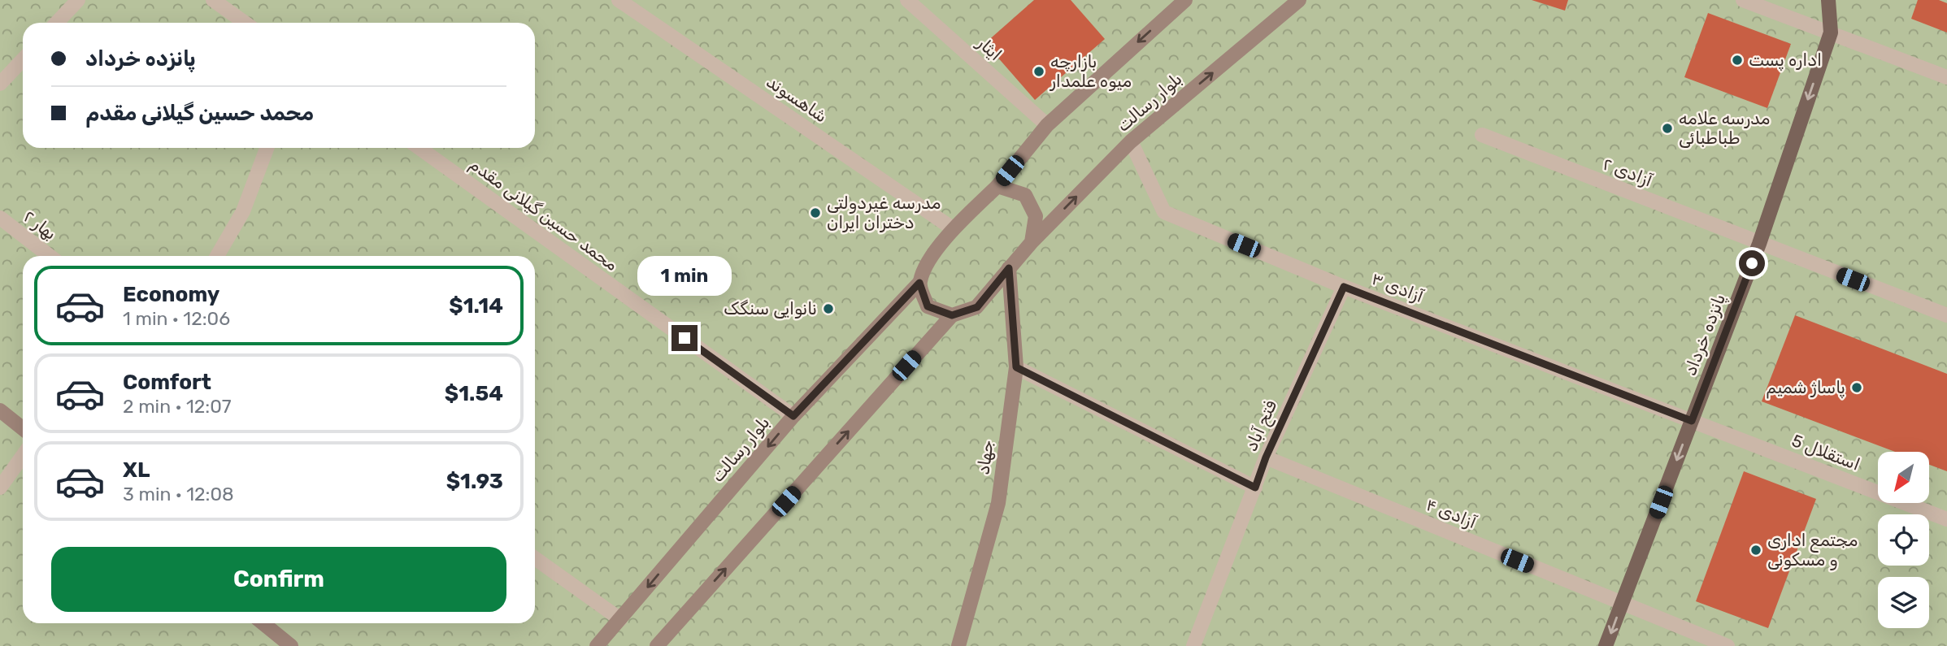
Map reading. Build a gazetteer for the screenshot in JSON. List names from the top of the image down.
{
  "streets": {
    "main road": ["بلوار رسالت", "پانزده خرداد", "جهاد"],
    "street": [
      "ایثار",
      "شاهسوند",
      "آزادی ۲",
      "محمد حسین گیلانی مقدم",
      "بهار ۲",
      "آزادی ۳",
      "فتح آباد",
      "استقلال 5",
      "آزادی ۴"
    ]
  },
  "crossings": [
    ["شاهسوند", "بلوار رسالت"],
    ["بلوار رسالت", "محمد حسین گیلانی مقدم"],
    ["بلوار رسالت", "آزادی ۳"],
    ["بلوار رسالت", "جهاد"],
    ["آزادی ۲", "پانزده خرداد"],
    ["آزادی ۳", "پانزده خرداد"],
    ["آزادی ۳", "فتح آباد"],
    ["آزادی ۳", "استقلال 5"],
    ["پانزده خرداد", "استقلال 5"],
    ["پانزده خرداد", "آزادی ۴"],
    ["فتح آباد", "آزادی ۴"]
  ],
  "one_way": ["پانزده خرداد"],
  "places": [
    "اداره پست",
    "بازارچه میوه علمدار",
    "مدرسه علامه طباطبائی",
    "مدرسه غیردولتی دختران ایران",
    "نانوایی سنگک",
    "پاساژ شمیم",
    "مجتمع اداری و مسکونی"
  ],
  "north": "bottom left",
  "page": {
    "banner": ["پانزده خرداد", "محمد حسین گیلانی مقدم"],
    "bubble": "1 min",
    "list": [
      {
        "name": "Economy",
        "note": "1 min · 12:06",
        "value": "$1.14"
      },
      {
        "name": "Comfort",
        "note": "2 min · 12:07",
        "value": "$1.54"
      },
      {
        "name": "XL",
        "note": "3 min · 12:08",
        "value": "$1.93"
      }
    ],
    "buttons": "Confirm"
  }
}
